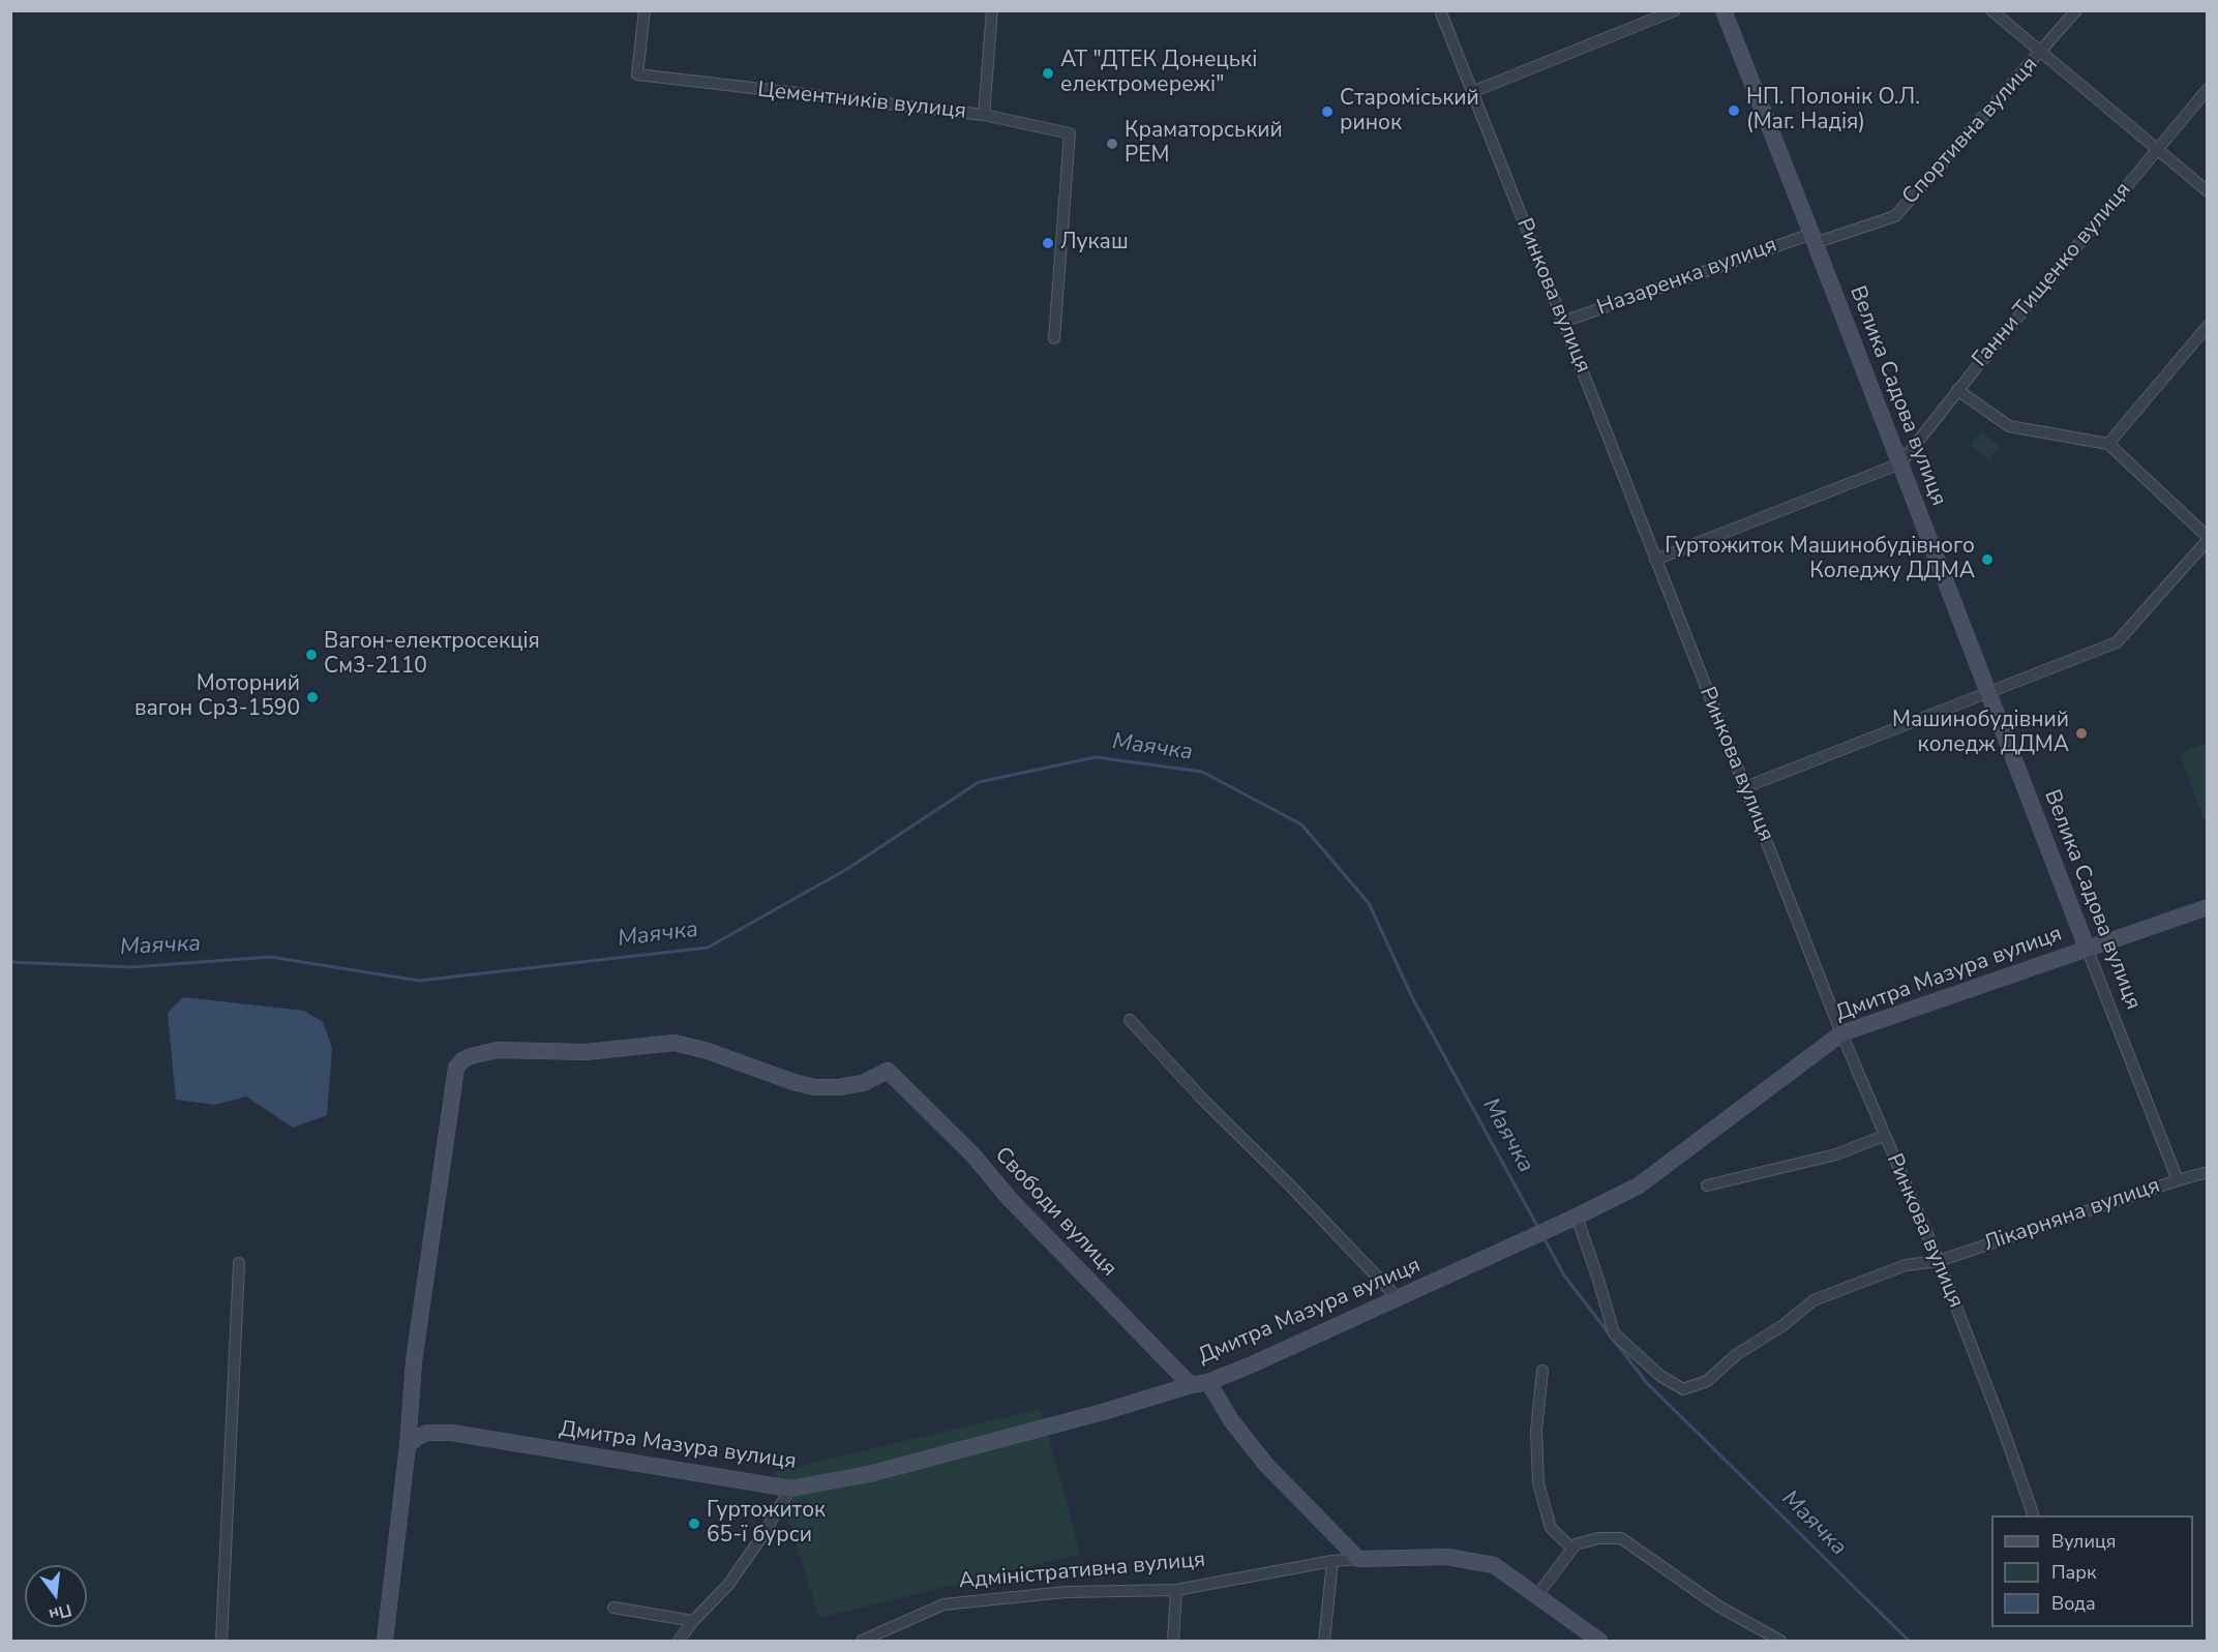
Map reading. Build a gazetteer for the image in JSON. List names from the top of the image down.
{
  "streets": {
    "street": [
      "Цементників вулиця",
      "Спортивна вулиця",
      "Ганни Тищенко вулиця",
      "Назаренка вулиця",
      "Ринкова вулиця",
      "Велика Садова вулиця",
      "Дмитра Мазура вулиця",
      "Свободи вулиця",
      "Лікарняна вулиця",
      "Адміністративна вулиця"
    ]
  },
  "crossings": [
    ["Спортивна вулиця", "Назаренка вулиця"],
    ["Спортивна вулиця", "Велика Садова вулиця"],
    ["Ганни Тищенко вулиця", "Велика Садова вулиця"],
    ["Назаренка вулиця", "Ринкова вулиця"],
    ["Назаренка вулиця", "Велика Садова вулиця"],
    ["Ринкова вулиця", "Дмитра Мазура вулиця"],
    ["Ринкова вулиця", "Лікарняна вулиця"],
    ["Велика Садова вулиця", "Дмитра Мазура вулиця"],
    ["Велика Садова вулиця", "Лікарняна вулиця"],
    ["Дмитра Мазура вулиця", "Свободи вулиця"],
    ["Дмитра Мазура вулиця", "Лікарняна вулиця"]
  ],
  "water": ["Маячка"],
  "places": [
    "АТ \"ДТЕК Донецькі електромережі\"",
    "НП. Полонік О.Л. (Маг. Надія)",
    "Староміський ринок",
    "Краматорський РЕМ",
    "Лукаш",
    "Гуртожиток Машинобудівного Коледжу ДДМА",
    "Вагон-електросекція См3-2110",
    "Моторний вагон Ср3-1590",
    "Машинобудівний коледж ДДМА",
    "Гуртожиток 65-ї бурси"
  ],
  "legend": ["Вулиця", "Парк", "Вода"],
  "north": "bottom"
}
